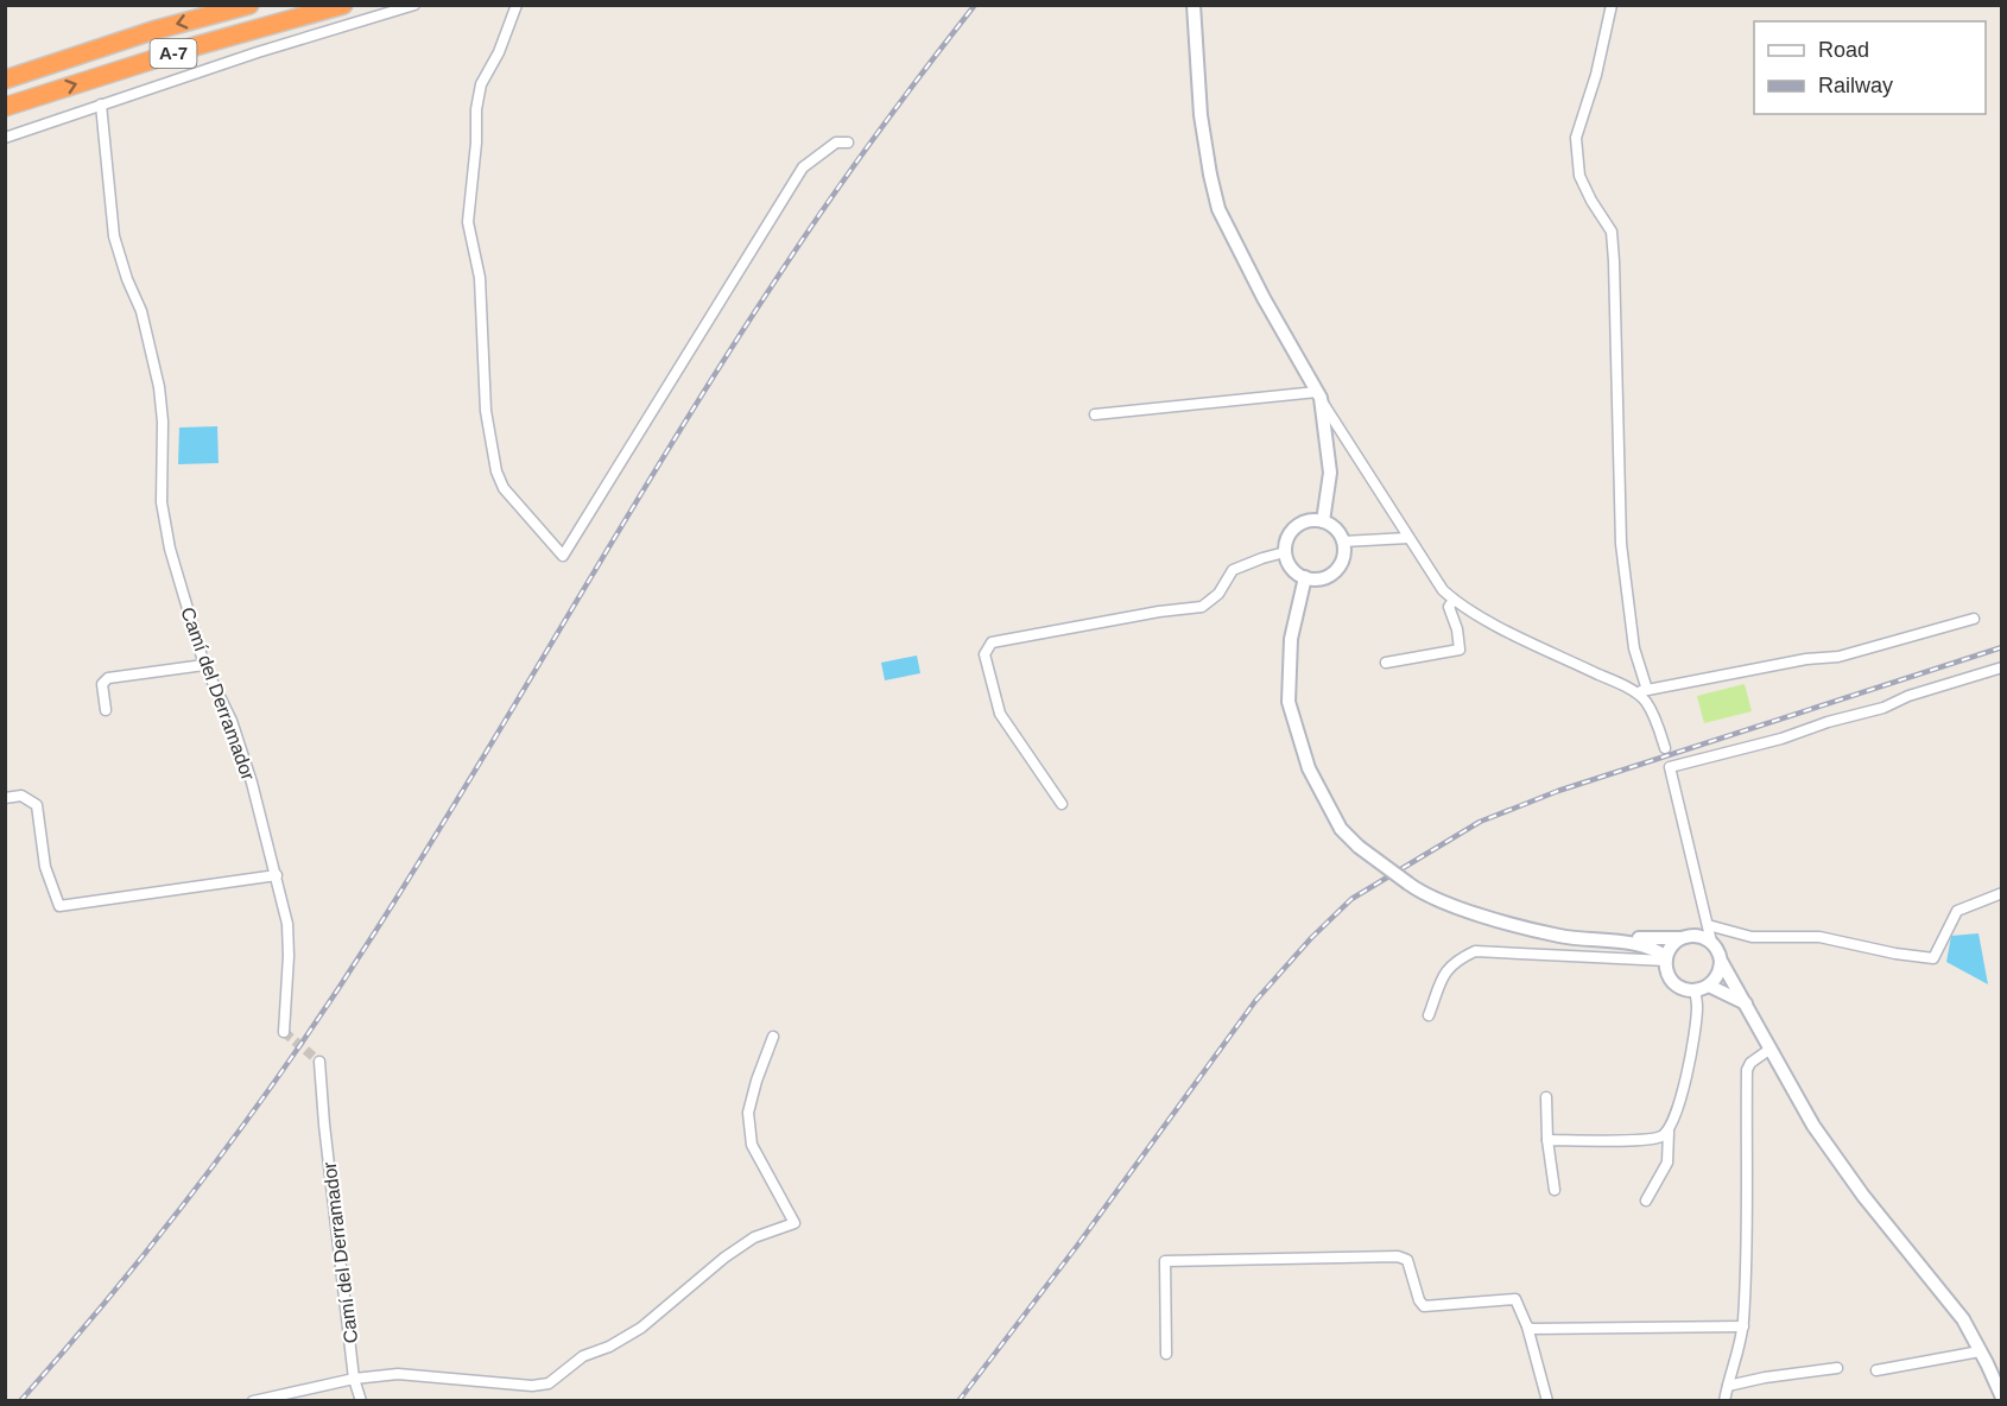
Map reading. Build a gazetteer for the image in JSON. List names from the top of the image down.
{
  "streets": {
    "highway": ["A-7"],
    "street": ["Camí del Derramador"]
  },
  "legend": ["Road", "Railway"]
}
